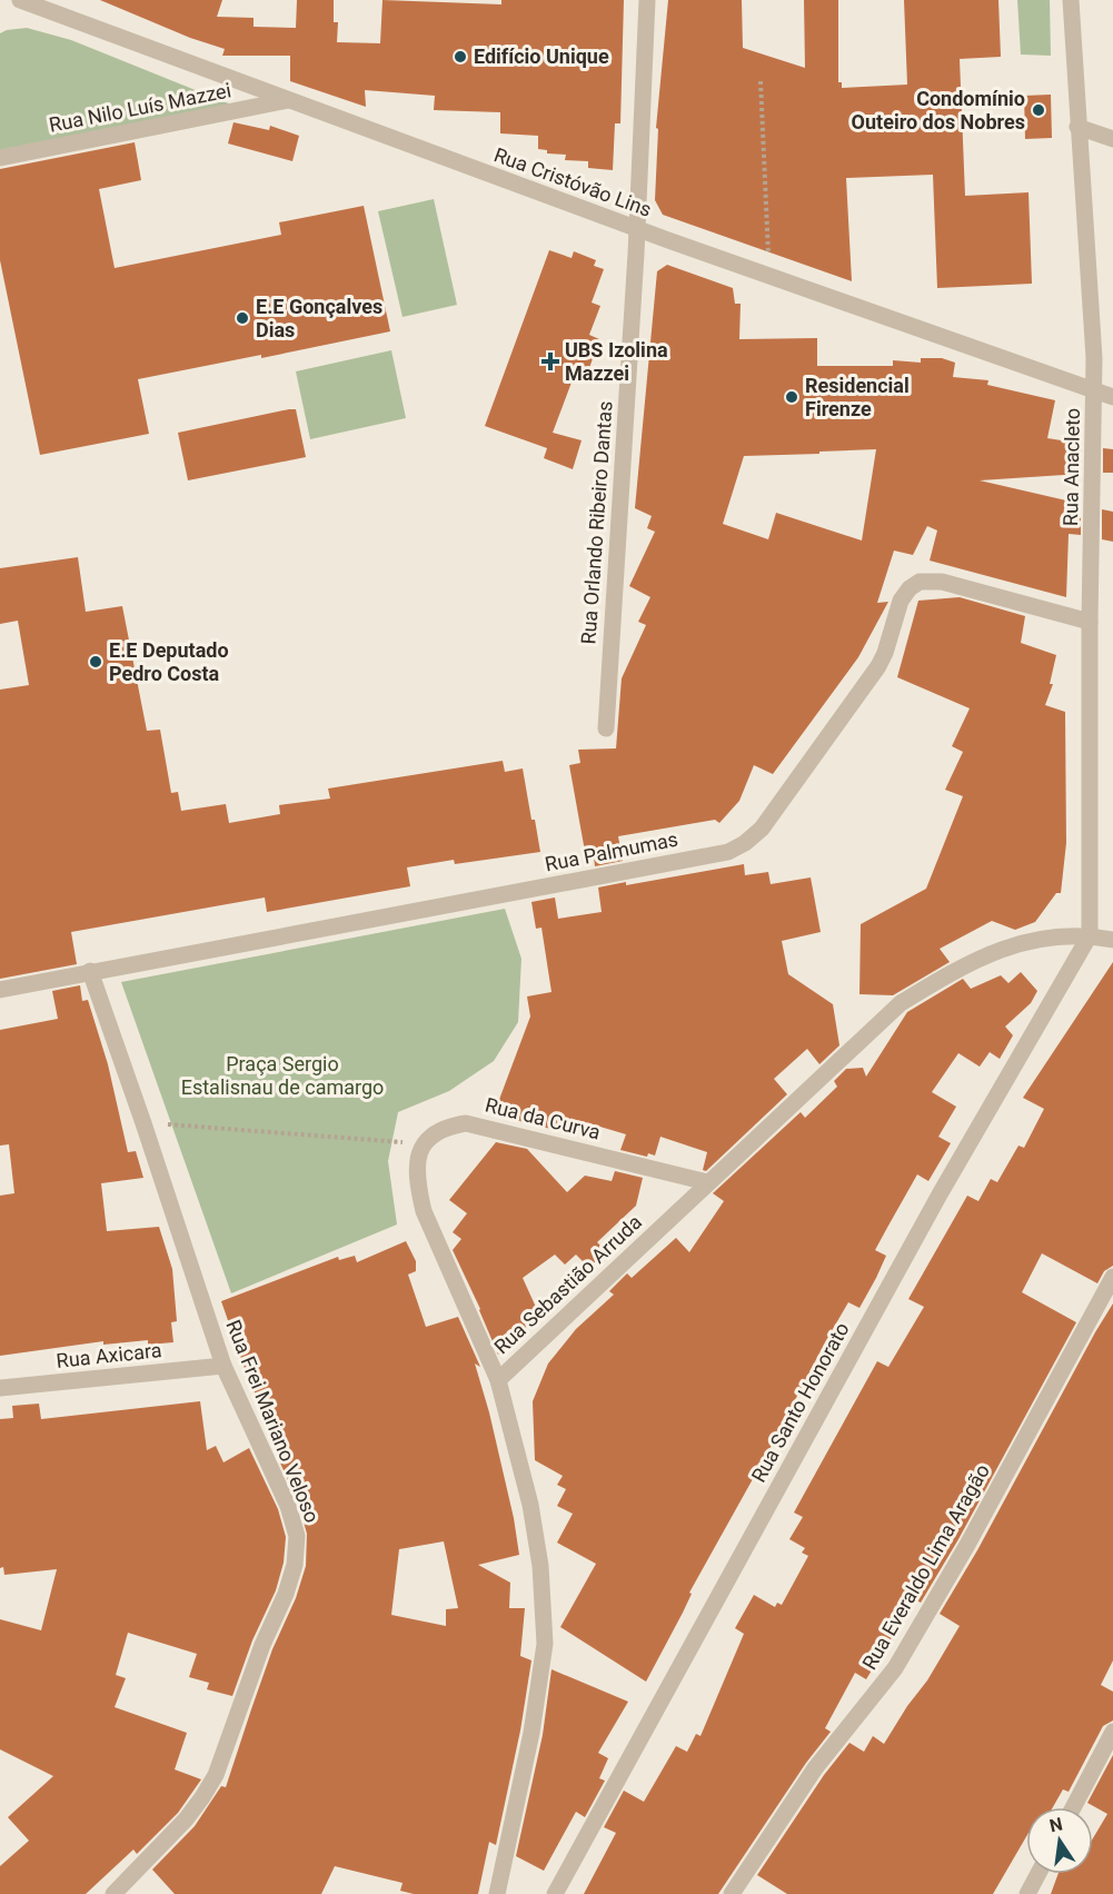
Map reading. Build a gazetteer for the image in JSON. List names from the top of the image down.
{
  "streets": {
    "street": [
      "Rua Nilo Luís Mazzei",
      "Rua Cristóvão Lins",
      "Rua Anacleto",
      "Rua Orlando Ribeiro Dantas",
      "Rua Palmumas",
      "Rua da Curva",
      "Rua Sebastião Arruda",
      "Rua Axicara",
      "Rua Santo Honorato",
      "Rua Frei Mariano Veloso",
      "Rua Everaldo Lima Aragão"
    ]
  },
  "crossings": [
    ["Rua Nilo Luís Mazzei", "Rua Cristóvão Lins"],
    ["Rua Cristóvão Lins", "Rua Anacleto"],
    ["Rua Cristóvão Lins", "Rua Orlando Ribeiro Dantas"],
    ["Rua Anacleto", "Rua Palmumas"],
    ["Rua Anacleto", "Rua Sebastião Arruda"],
    ["Rua Anacleto", "Rua Santo Honorato"],
    ["Rua Palmumas", "Rua Frei Mariano Veloso"],
    ["Rua da Curva", "Rua Sebastião Arruda"],
    ["Rua Sebastião Arruda", "Rua Santo Honorato"],
    ["Rua Axicara", "Rua Frei Mariano Veloso"]
  ],
  "parks": ["Praça Sergio Estalisnau de camargo"],
  "places": {
    "other": [
      "Edifício Unique",
      "Condomínio Outeiro dos Nobres",
      "E.E Gonçalves Dias",
      "Residencial Firenze",
      "E.E Deputado Pedro Costa"
    ],
    "health": ["UBS Izolina Mazzei"]
  },
  "north": "top"
}
